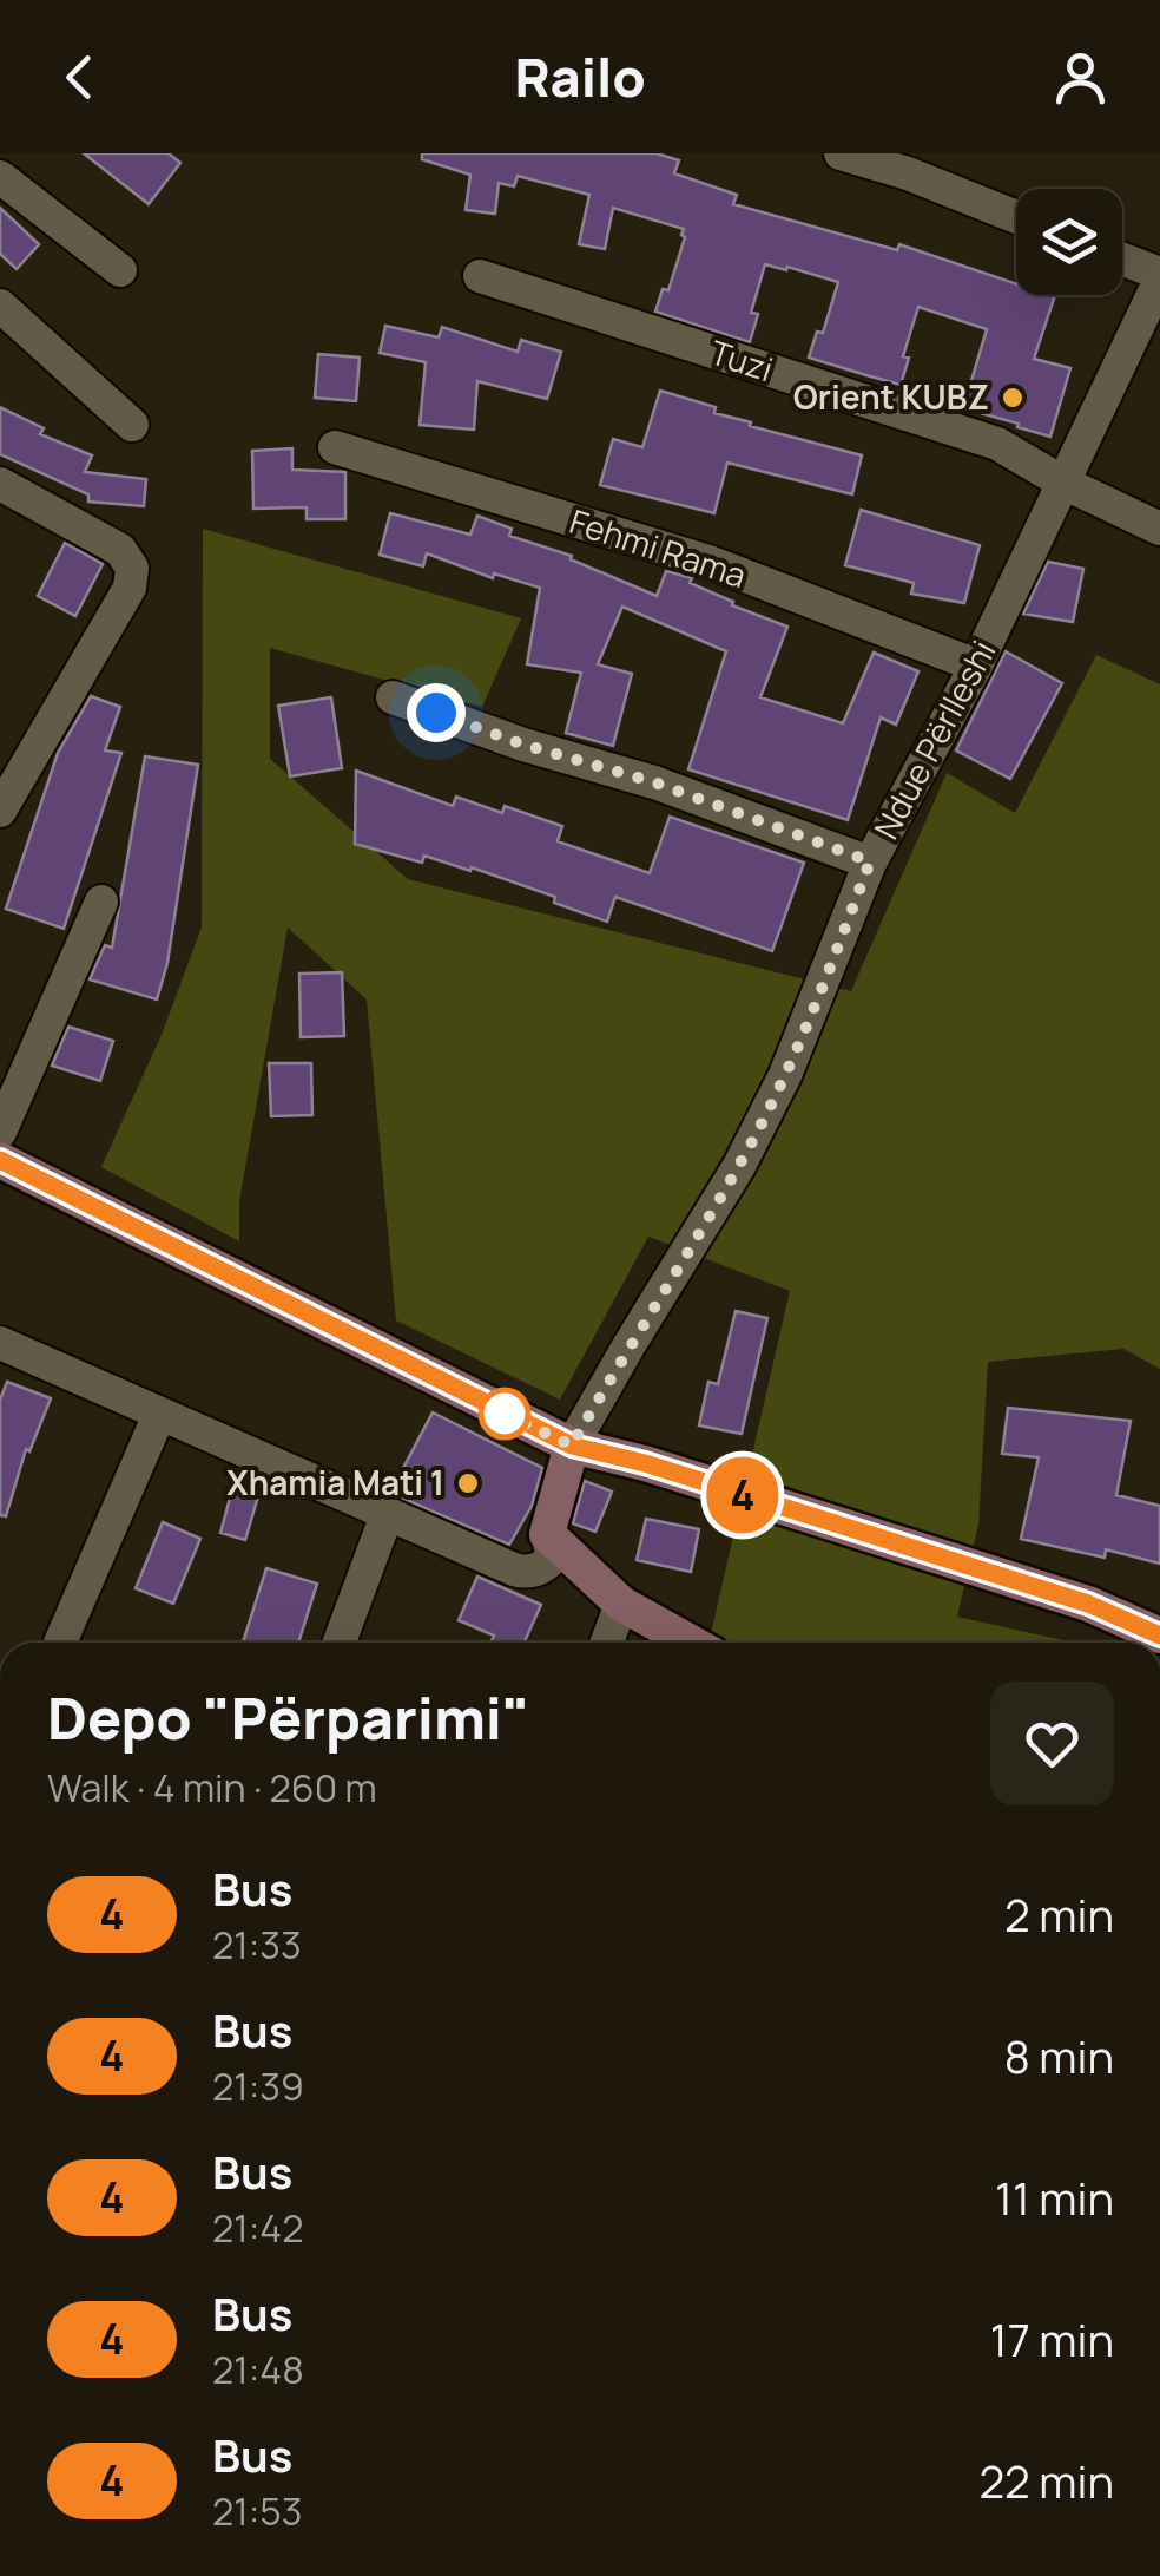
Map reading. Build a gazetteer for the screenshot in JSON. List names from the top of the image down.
{
  "streets": {
    "street": ["Tuzi", "Fehmi Rama", "Ndue Përlleshi"]
  },
  "crossings": [
    ["Tuzi", "Ndue Përlleshi"],
    ["Fehmi Rama", "Ndue Përlleshi"]
  ],
  "places": ["Orient KUBZ", "Xhamia Mati 1"],
  "lines": ["bus line 4"],
  "page": {
    "header": "Railo",
    "on_map": "4",
    "heading": ["Depo \"Përparimi\"", "Walk · 4 min · 260 m"],
    "list": [
      {
        "mark": "4",
        "name": "Bus",
        "note": "21:33",
        "value": "2 min"
      },
      {
        "mark": "4",
        "name": "Bus",
        "note": "21:39",
        "value": "8 min"
      },
      {
        "mark": "4",
        "name": "Bus",
        "note": "21:42",
        "value": "11 min"
      },
      {
        "mark": "4",
        "name": "Bus",
        "note": "21:48",
        "value": "17 min"
      },
      {
        "mark": "4",
        "name": "Bus",
        "note": "21:53",
        "value": "22 min"
      }
    ]
  }
}
